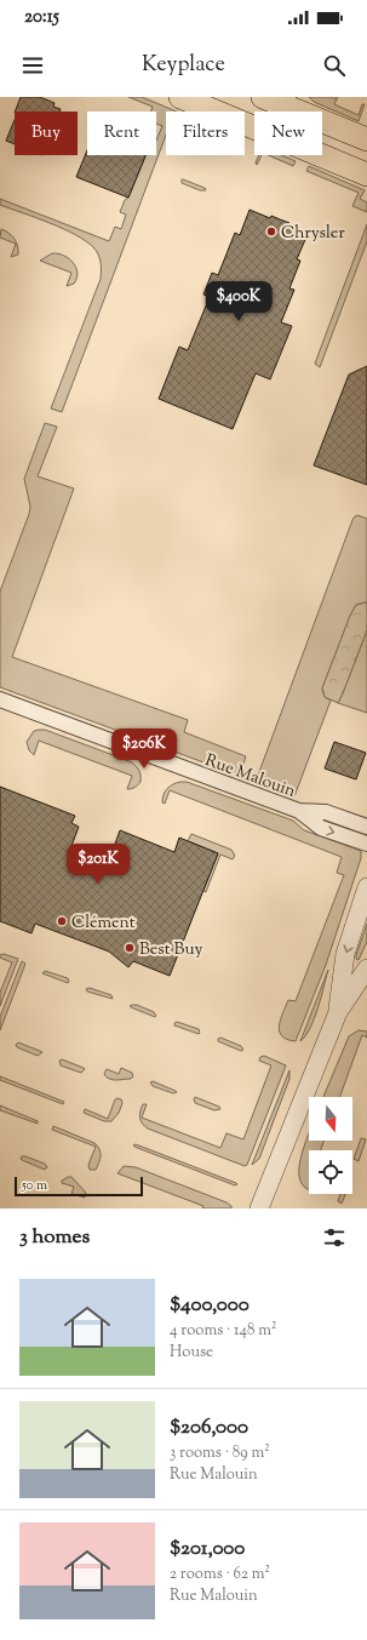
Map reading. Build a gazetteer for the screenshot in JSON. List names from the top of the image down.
{
  "streets": {
    "street": ["Rue Malouin"]
  },
  "places": ["Chrysler", "Clément", "Best Buy"],
  "scale_bar": "50 m",
  "north": "bottom",
  "page": {
    "status": "20:15",
    "header": "Keyplace",
    "chip": [
      "Buy",
      "Rent",
      "Filters",
      "New"
    ],
    "price": ["$400K", "$206K", "$201K"],
    "scale": "50 m",
    "heading": "3 homes",
    "list": [
      {
        "name": "$400,000",
        "note": "4 rooms · 148 m² · House"
      },
      {
        "name": "$206,000",
        "note": "3 rooms · 89 m² · Rue Malouin"
      },
      {
        "name": "$201,000",
        "note": "2 rooms · 62 m² · Rue Malouin"
      }
    ]
  }
}
